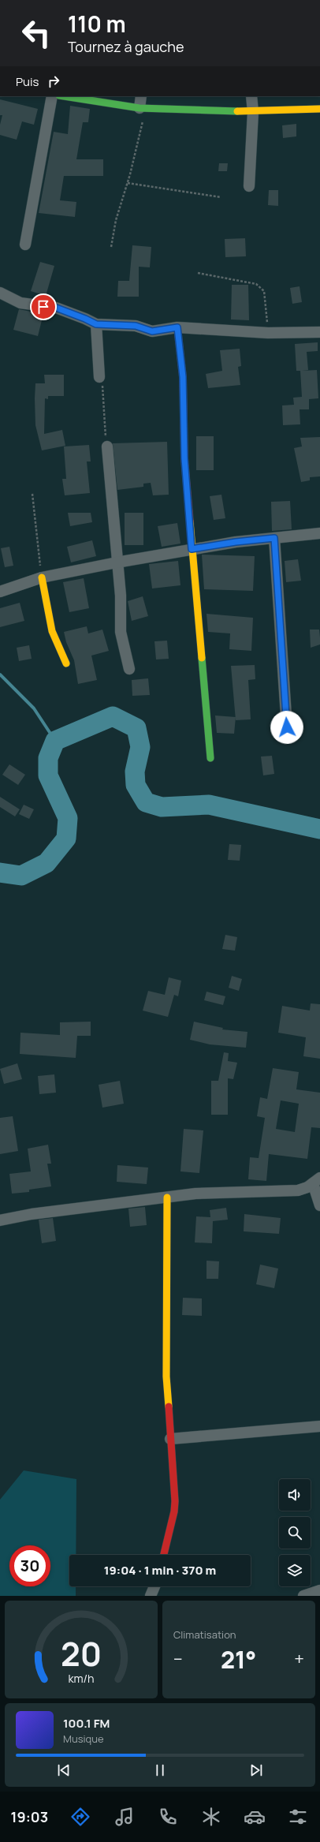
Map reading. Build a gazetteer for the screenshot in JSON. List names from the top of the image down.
{
  "page": {
    "turn": ["110 m", "Tournez à gauche"],
    "then": "Puis",
    "limit": "30",
    "trip": "19:04 · 1 min · 370 m",
    "tile": "Climatisation",
    "heat": ["−", "21°", "+"],
    "song": ["100.1 FM", "Musique"],
    "tabs": "19:03",
    "gauge": ["20", "km/h"]
  }
}
